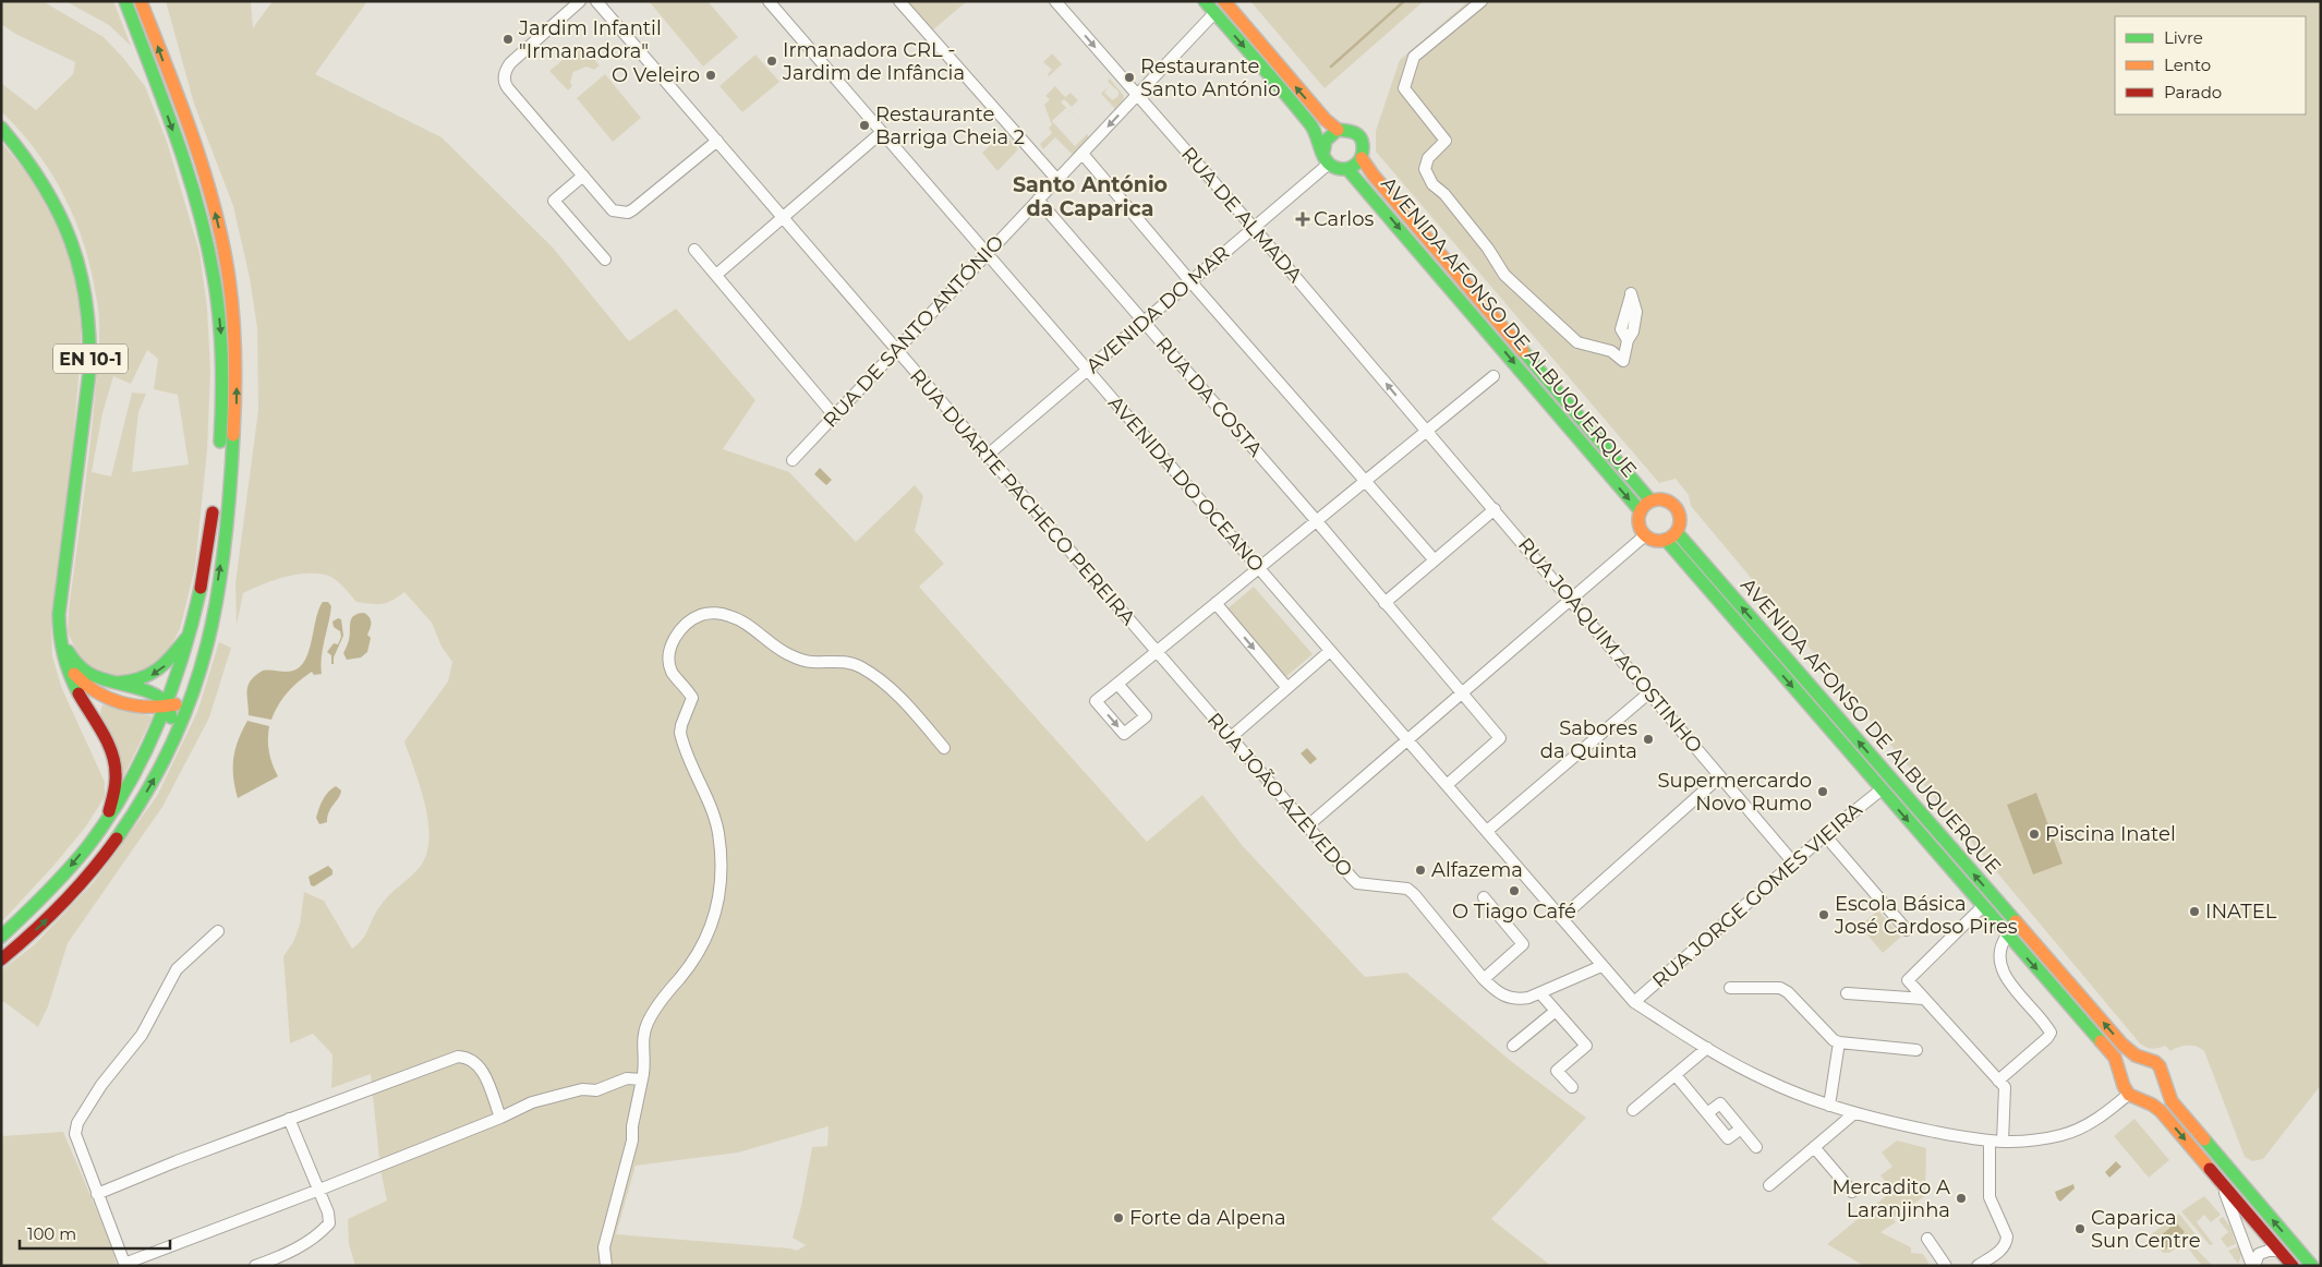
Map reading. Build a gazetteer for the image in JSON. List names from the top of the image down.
{
  "streets": {
    "main road": ["AVENIDA AFONSO DE ALBUQUERQUE", "EN 10-1"],
    "street": [
      "RUA DE ALMADA",
      "AVENIDA DO MAR",
      "RUA DE SANTO ANTÓNIO",
      "RUA DA COSTA",
      "AVENIDA DO OCEANO",
      "RUA DUARTE PACHECO PEREIRA",
      "RUA JOAQUIM AGOSTINHO",
      "RUA JOÃO AZEVEDO",
      "RUA JORGE GOMES VIEIRA"
    ]
  },
  "crossings": [
    ["RUA DE ALMADA", "AVENIDA DO MAR"],
    ["RUA DE ALMADA", "RUA DE SANTO ANTÓNIO"],
    ["RUA DE ALMADA", "RUA JOAQUIM AGOSTINHO"],
    ["AVENIDA DO MAR", "AVENIDA AFONSO DE ALBUQUERQUE"],
    ["AVENIDA DO MAR", "RUA DA COSTA"],
    ["AVENIDA DO MAR", "AVENIDA DO OCEANO"],
    ["AVENIDA DO MAR", "RUA DUARTE PACHECO PEREIRA"],
    ["AVENIDA AFONSO DE ALBUQUERQUE", "AVENIDA DO OCEANO"],
    ["AVENIDA AFONSO DE ALBUQUERQUE", "RUA JORGE GOMES VIEIRA"],
    ["RUA DE SANTO ANTÓNIO", "RUA DA COSTA"],
    ["RUA DE SANTO ANTÓNIO", "AVENIDA DO OCEANO"],
    ["RUA DE SANTO ANTÓNIO", "RUA DUARTE PACHECO PEREIRA"],
    ["RUA DA COSTA", "AVENIDA DO OCEANO"],
    ["AVENIDA DO OCEANO", "RUA JOÃO AZEVEDO"],
    ["AVENIDA DO OCEANO", "RUA JORGE GOMES VIEIRA"],
    ["RUA DUARTE PACHECO PEREIRA", "RUA JOÃO AZEVEDO"],
    ["RUA JOAQUIM AGOSTINHO", "RUA JORGE GOMES VIEIRA"]
  ],
  "districts": ["Santo António da Caparica"],
  "places": {
    "other": [
      "Jardim Infantil \"Irmanadora\"",
      "Irmanadora CRL - Jardim de Infância",
      "O Veleiro",
      "Restaurante Santo António",
      "Restaurante Barriga Cheia 2",
      "Sabores da Quinta",
      "Supermercardo Novo Rumo",
      "Piscina Inatel",
      "Alfazema",
      "O Tiago Café",
      "INATEL",
      "Escola Básica José Cardoso Pires",
      "Mercadito A Laranjinha",
      "Forte da Alpena",
      "Caparica Sun Centre"
    ],
    "health": ["Carlos"]
  },
  "legend": ["Livre", "Lento", "Parado"],
  "scale_bar": "100 m"
}
